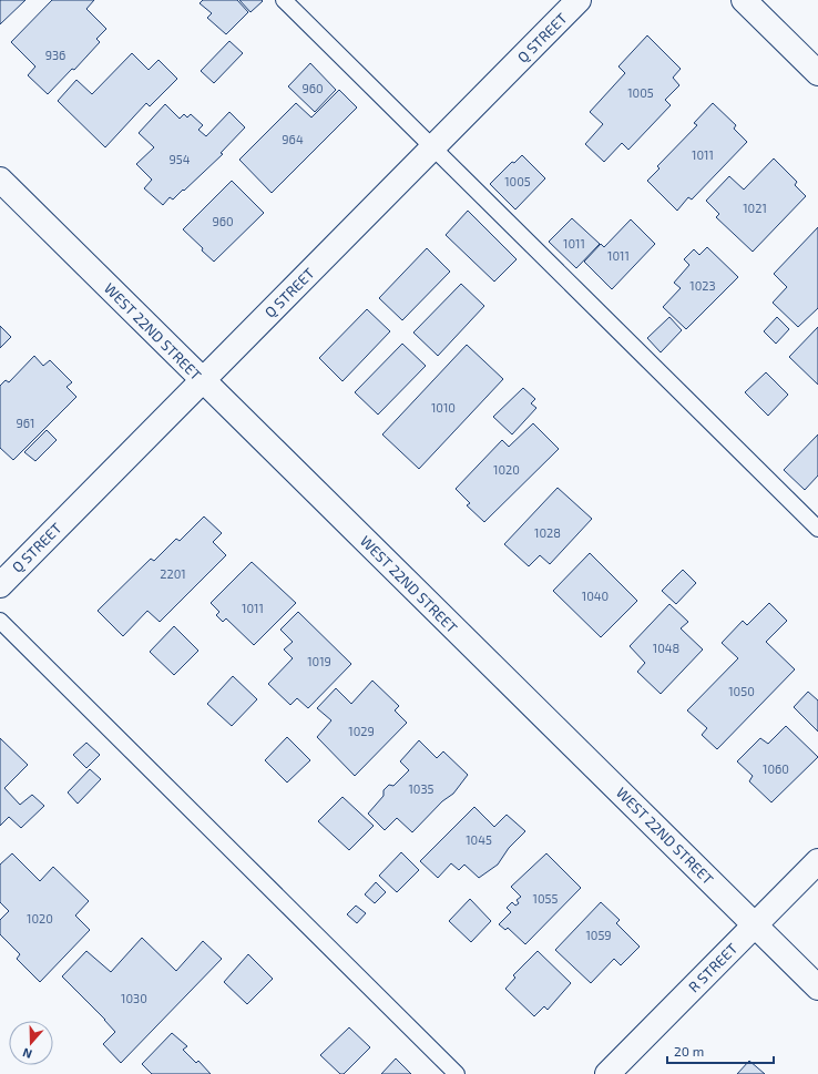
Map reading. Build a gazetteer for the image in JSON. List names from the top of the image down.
{
  "streets": {
    "street": ["Q STREET", "WEST 22ND STREET", "R STREET"]
  },
  "crossings": [
    ["Q STREET", "WEST 22ND STREET"],
    ["WEST 22ND STREET", "R STREET"]
  ],
  "house_numbers": [
    "936",
    "960",
    "1005",
    "964",
    "1011",
    "954",
    "1005",
    "1021",
    "960",
    "1011",
    "1011",
    "1023",
    "1010",
    "961",
    "1020",
    "1028",
    "2201",
    "1040",
    "1011",
    "1048",
    "1019",
    "1050",
    "1029",
    "1060",
    "1035",
    "1045",
    "1055",
    "1020",
    "1059",
    "1030"
  ],
  "scale_bar": "20 m",
  "north": "bottom"
}
